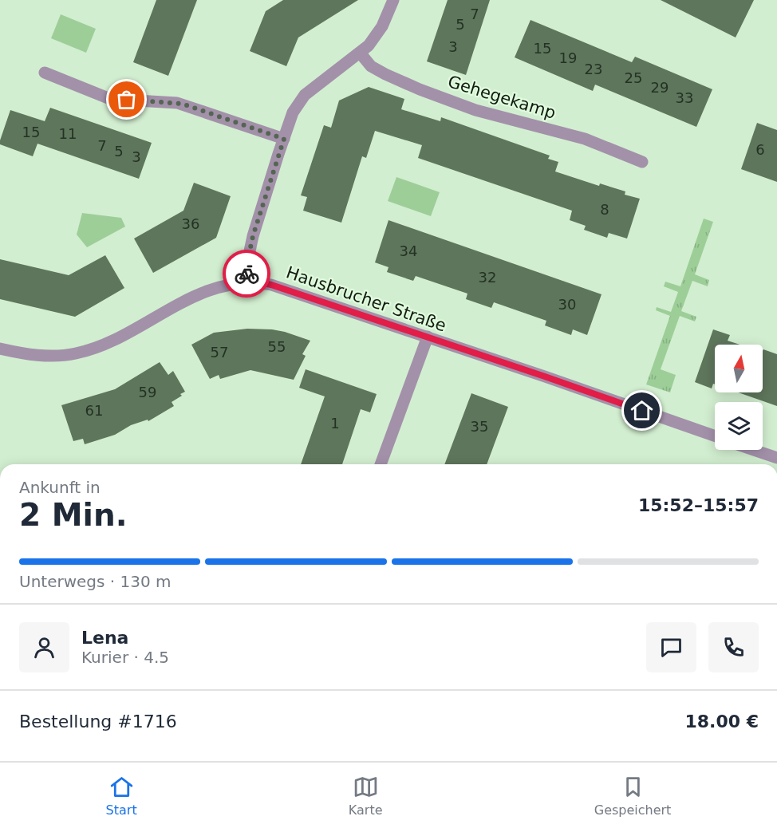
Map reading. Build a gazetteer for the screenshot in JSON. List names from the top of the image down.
{
  "streets": {
    "street": ["Gehegekamp", "Hausbrucher Straße"]
  },
  "house_numbers": [
    "7",
    "5",
    "3",
    "15",
    "19",
    "23",
    "25",
    "29",
    "33",
    "15",
    "11",
    "7",
    "6",
    "5",
    "3",
    "8",
    "36",
    "34",
    "32",
    "30",
    "55",
    "57",
    "59",
    "61",
    "1",
    "35"
  ],
  "north": "top",
  "page": {
    "heading": ["2 Min.", "Ankunft in", "15:52–15:57"],
    "panel": [
      "Lena",
      "Kurier · 4.5",
      "Bestellung #1716",
      "18.00 €"
    ],
    "bar": "Unterwegs · 130 m",
    "tabs": ["Start", "Karte", "Gespeichert"]
  }
}
